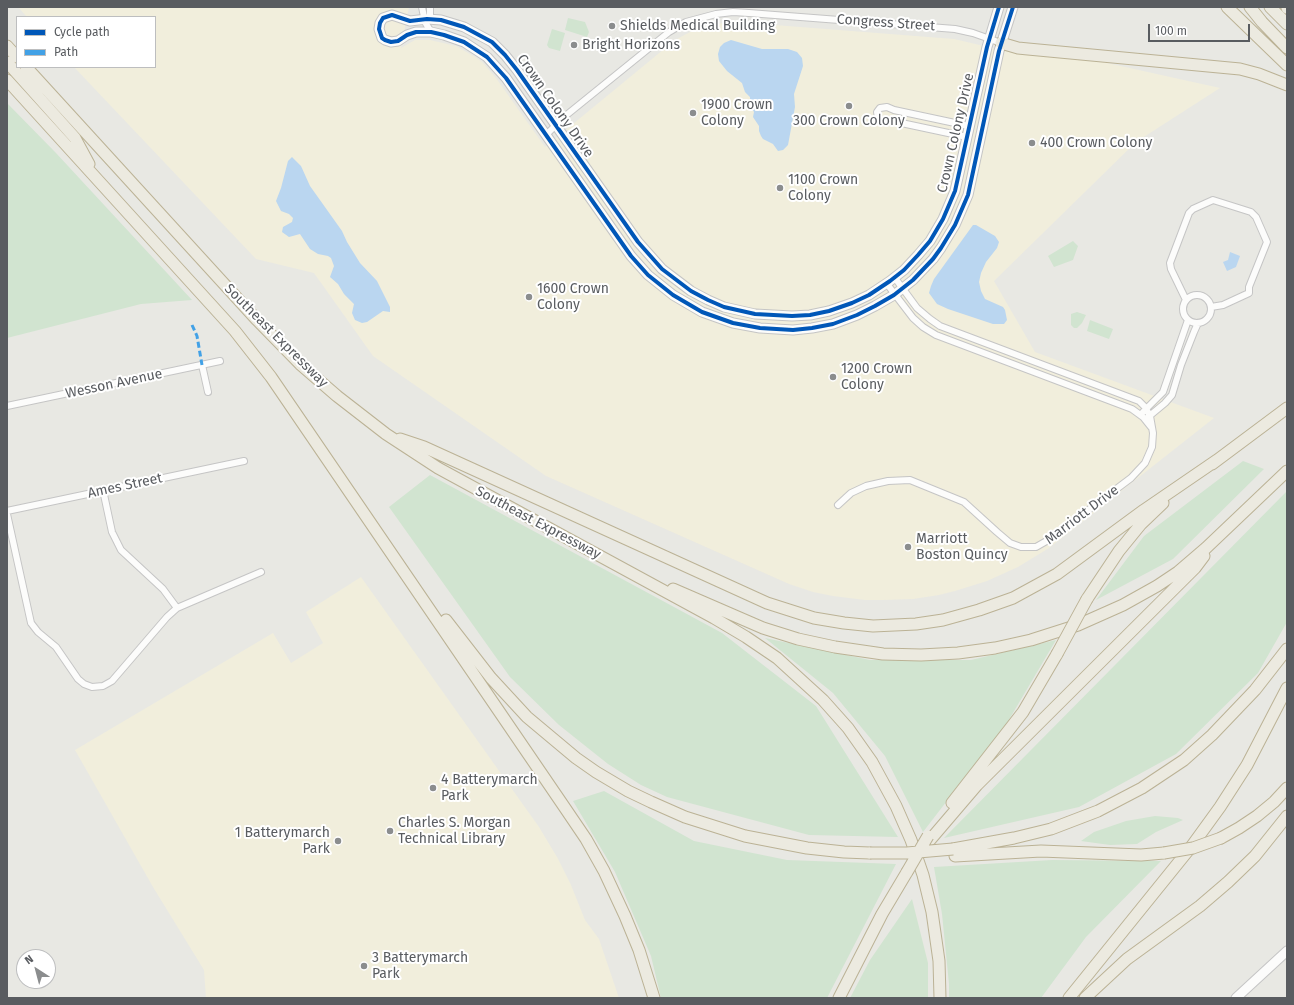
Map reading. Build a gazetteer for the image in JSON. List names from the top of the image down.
{
  "streets": {
    "highway": ["Southeast Expressway"],
    "street": [
      "Congress Street",
      "Crown Colony Drive",
      "Wesson Avenue",
      "Ames Street",
      "Marriott Drive"
    ]
  },
  "crossings": [
    ["Congress Street", "Crown Colony Drive"]
  ],
  "places": [
    "Shields Medical Building",
    "Bright Horizons",
    "300 Crown Colony",
    "1900 Crown Colony",
    "400 Crown Colony",
    "1100 Crown Colony",
    "1600 Crown Colony",
    "1200 Crown Colony",
    "Marriott Boston Quincy",
    "4 Batterymarch Park",
    "Charles S. Morgan Technical Library",
    "1 Batterymarch Park",
    "3 Batterymarch Park"
  ],
  "legend": ["Cycle path", "Path"],
  "scale_bar": "100 m",
  "north": "top left"
}
